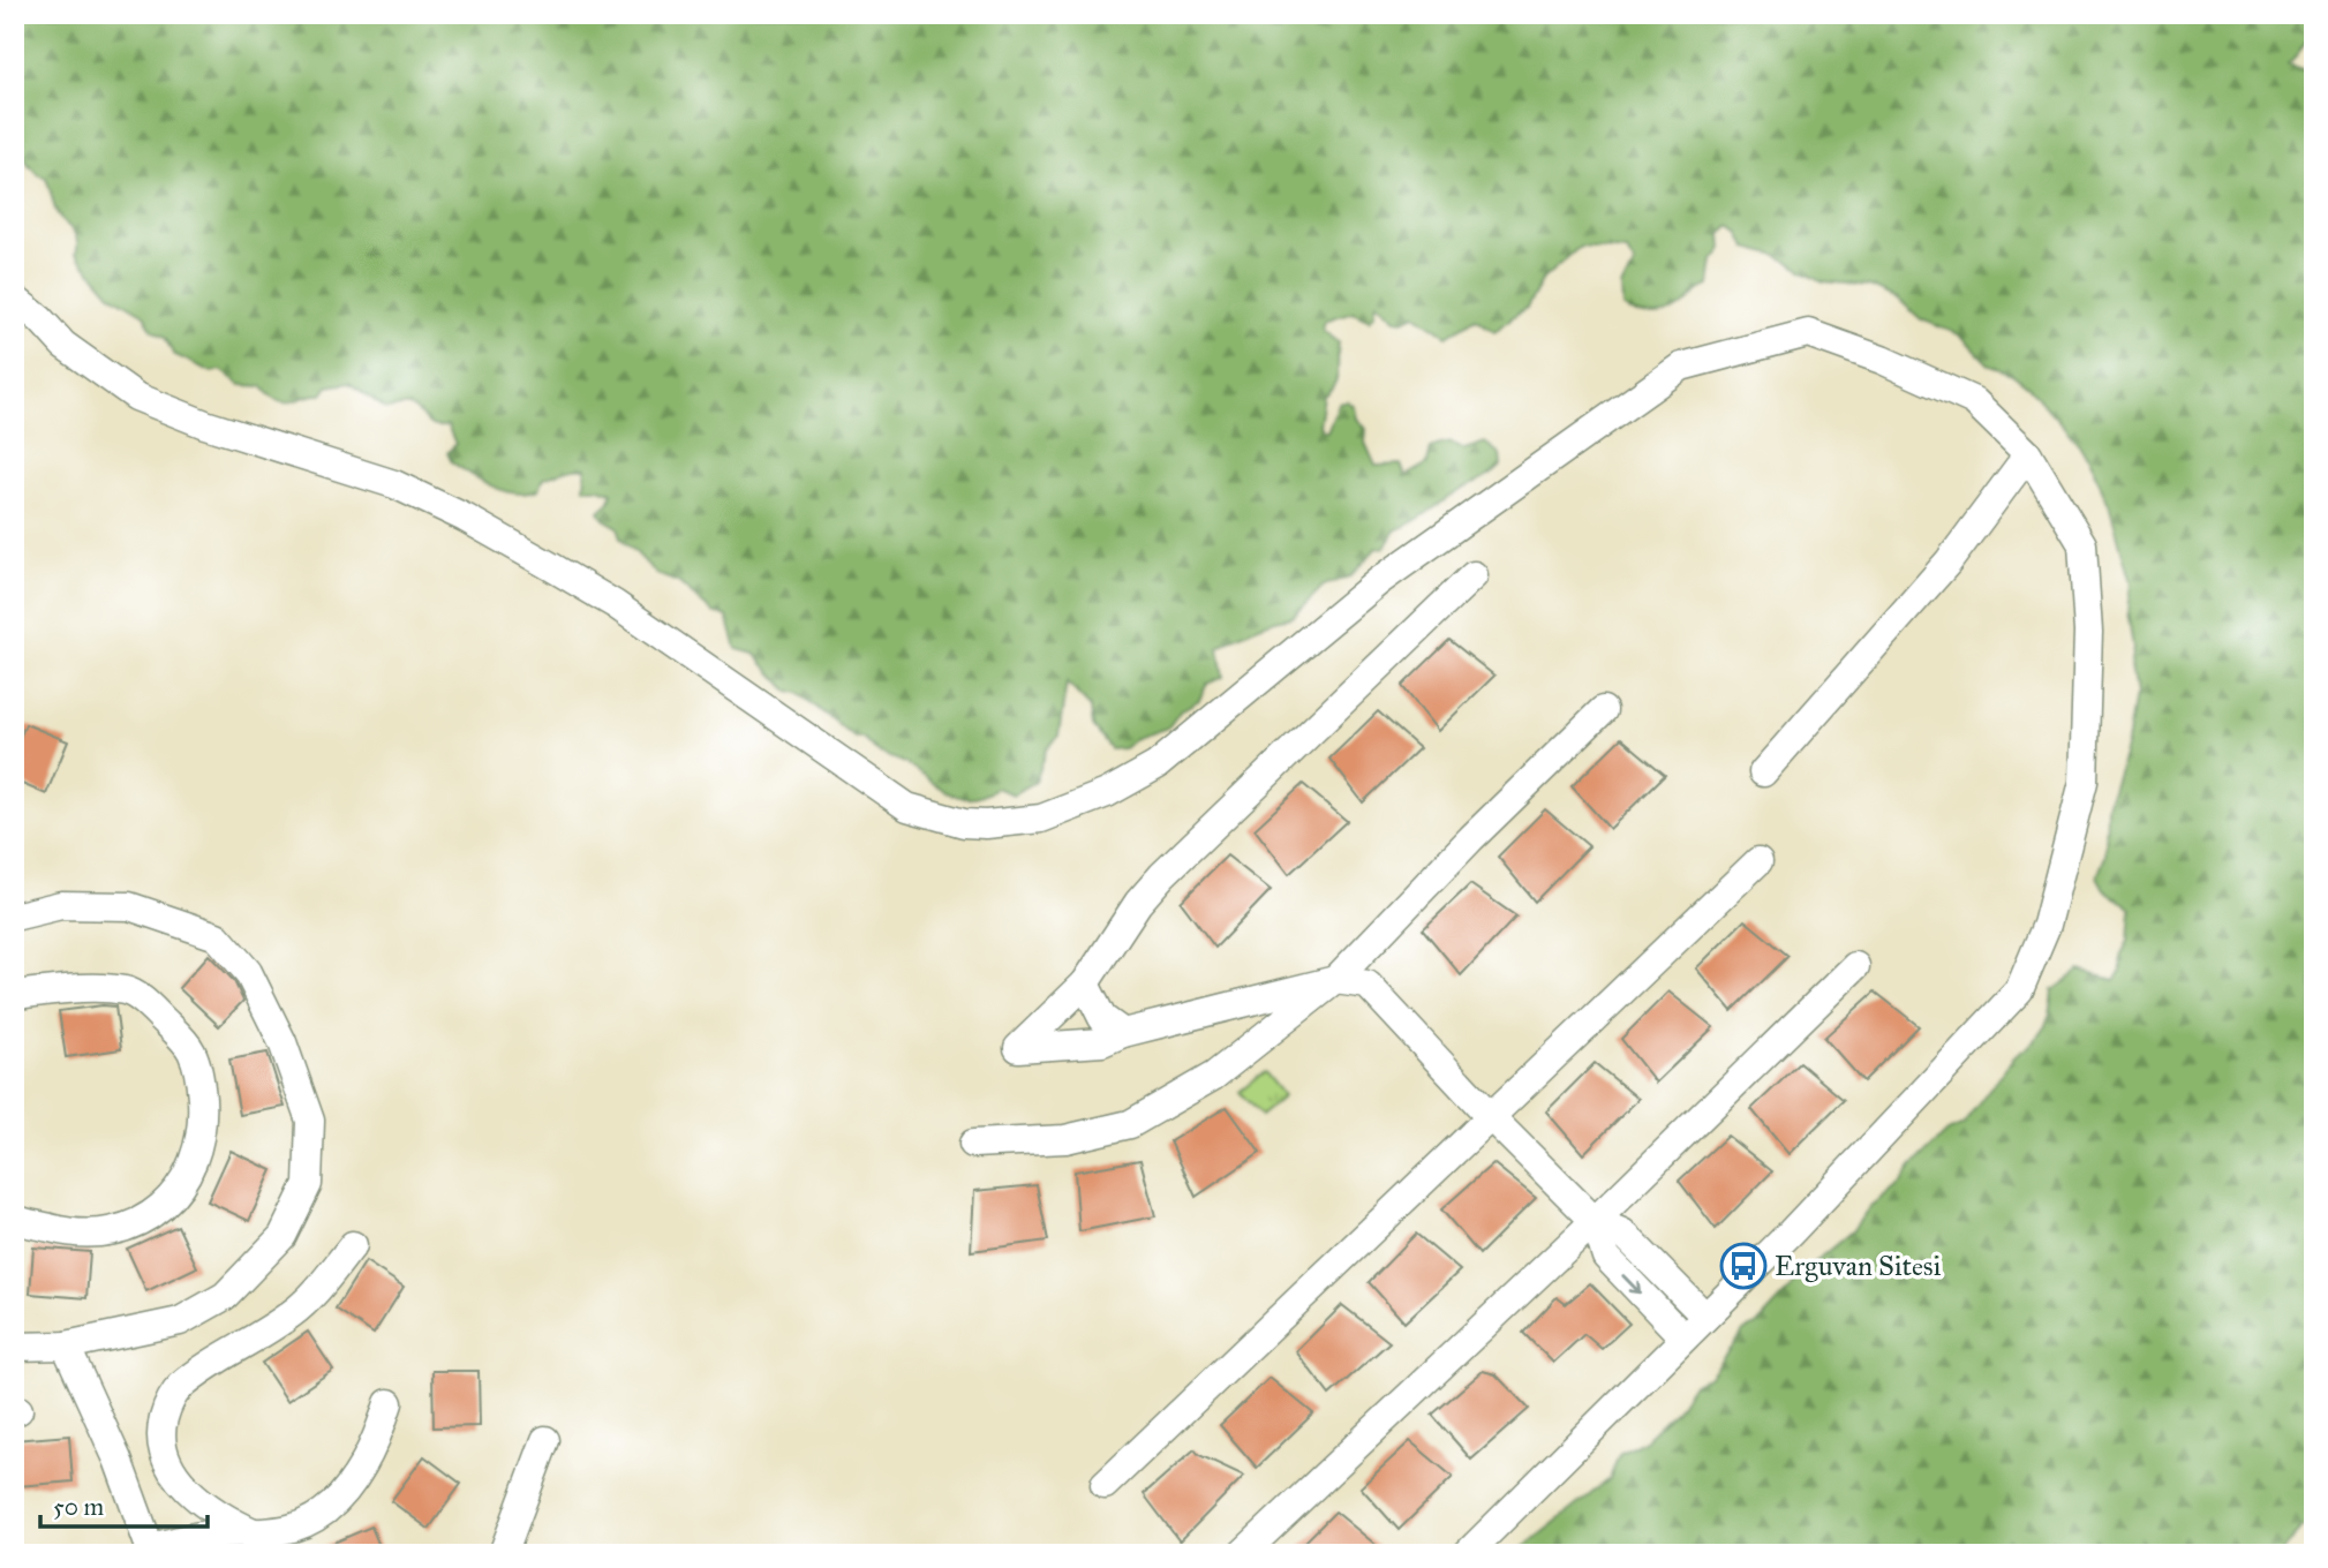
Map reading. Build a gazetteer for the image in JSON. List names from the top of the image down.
{
  "places": {
    "bus stop": ["Erguvan Sitesi"]
  },
  "scale_bar": "50 m"
}
